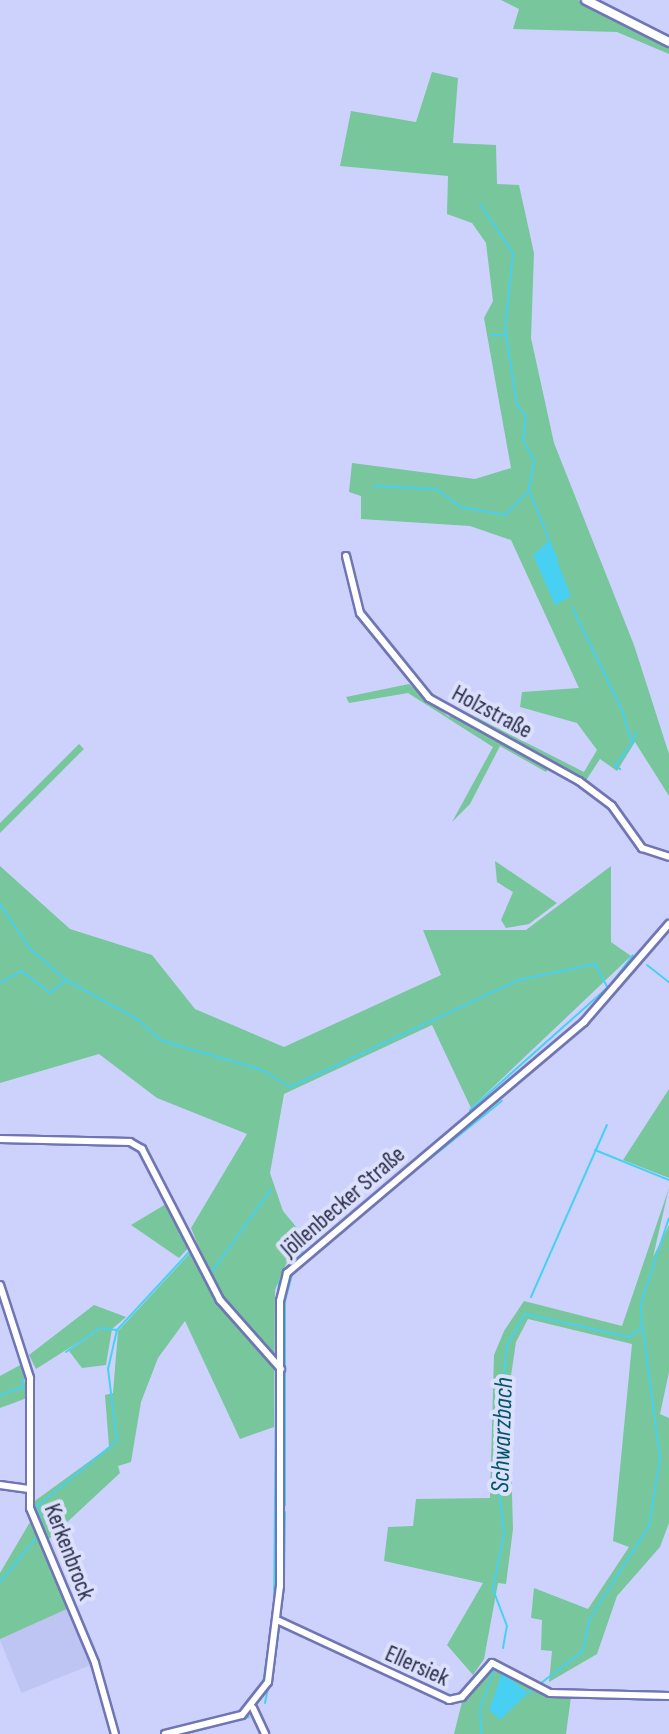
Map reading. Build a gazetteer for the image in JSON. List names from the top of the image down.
{
  "streets": {
    "street": [
      "Holzstraße",
      "Jöllenbecker Straße",
      "Kerkenbrock",
      "Ellersiek"
    ]
  },
  "crossings": [
    ["Jöllenbecker Straße", "Ellersiek"]
  ],
  "water": ["Schwarzbach"]
}
